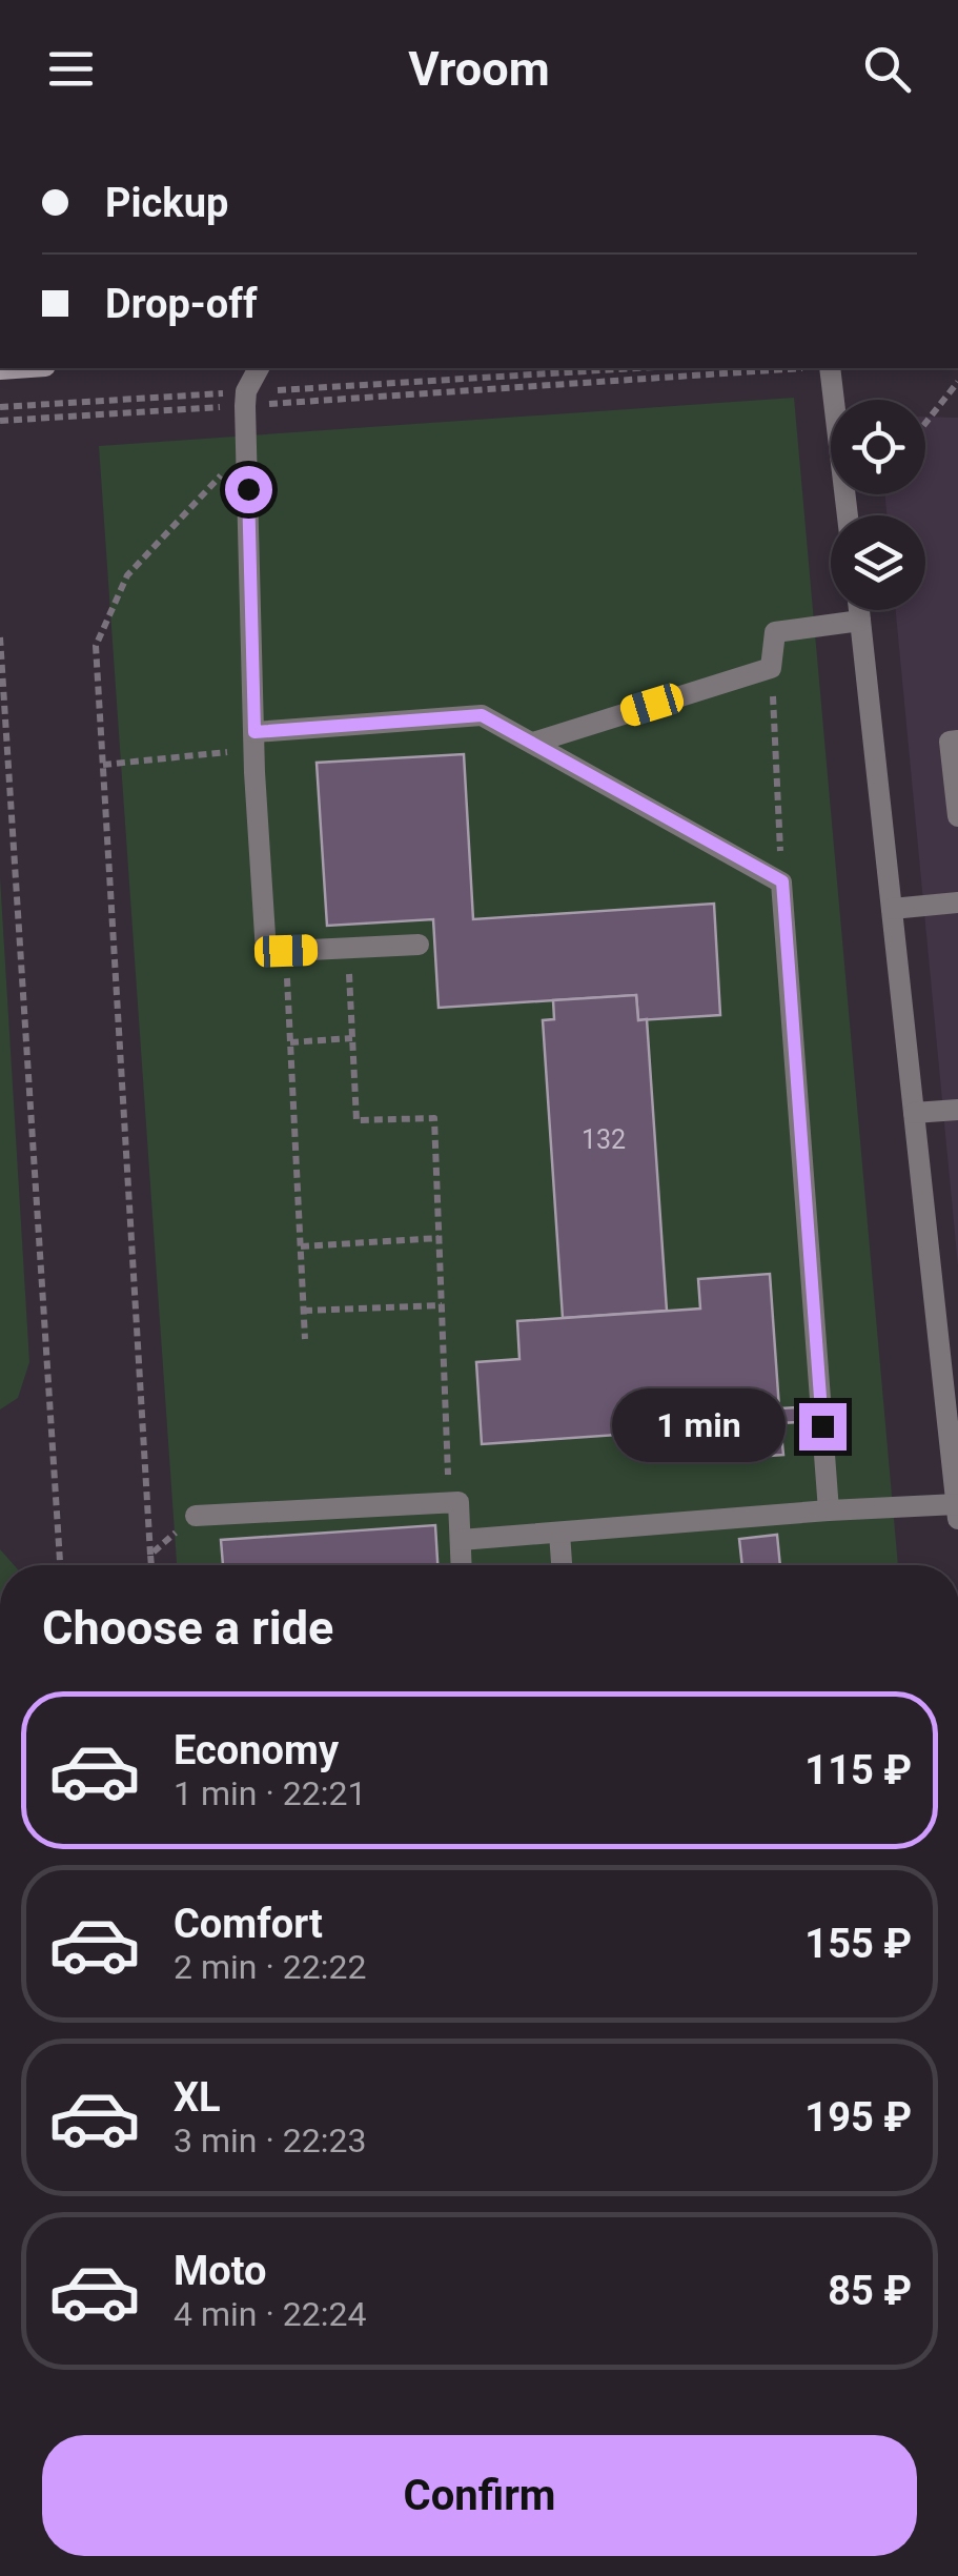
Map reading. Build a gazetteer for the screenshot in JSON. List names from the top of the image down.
{
  "house_numbers": ["132"],
  "page": {
    "header": "Vroom",
    "banner": ["Pickup", "Drop-off"],
    "bubble": "1 min",
    "heading": "Choose a ride",
    "list": [
      {
        "name": "Economy",
        "note": "1 min · 22:21",
        "value": "115 ₽"
      },
      {
        "name": "Comfort",
        "note": "2 min · 22:22",
        "value": "155 ₽"
      },
      {
        "name": "XL",
        "note": "3 min · 22:23",
        "value": "195 ₽"
      },
      {
        "name": "Moto",
        "note": "4 min · 22:24",
        "value": "85 ₽"
      }
    ],
    "buttons": "Confirm"
  }
}
